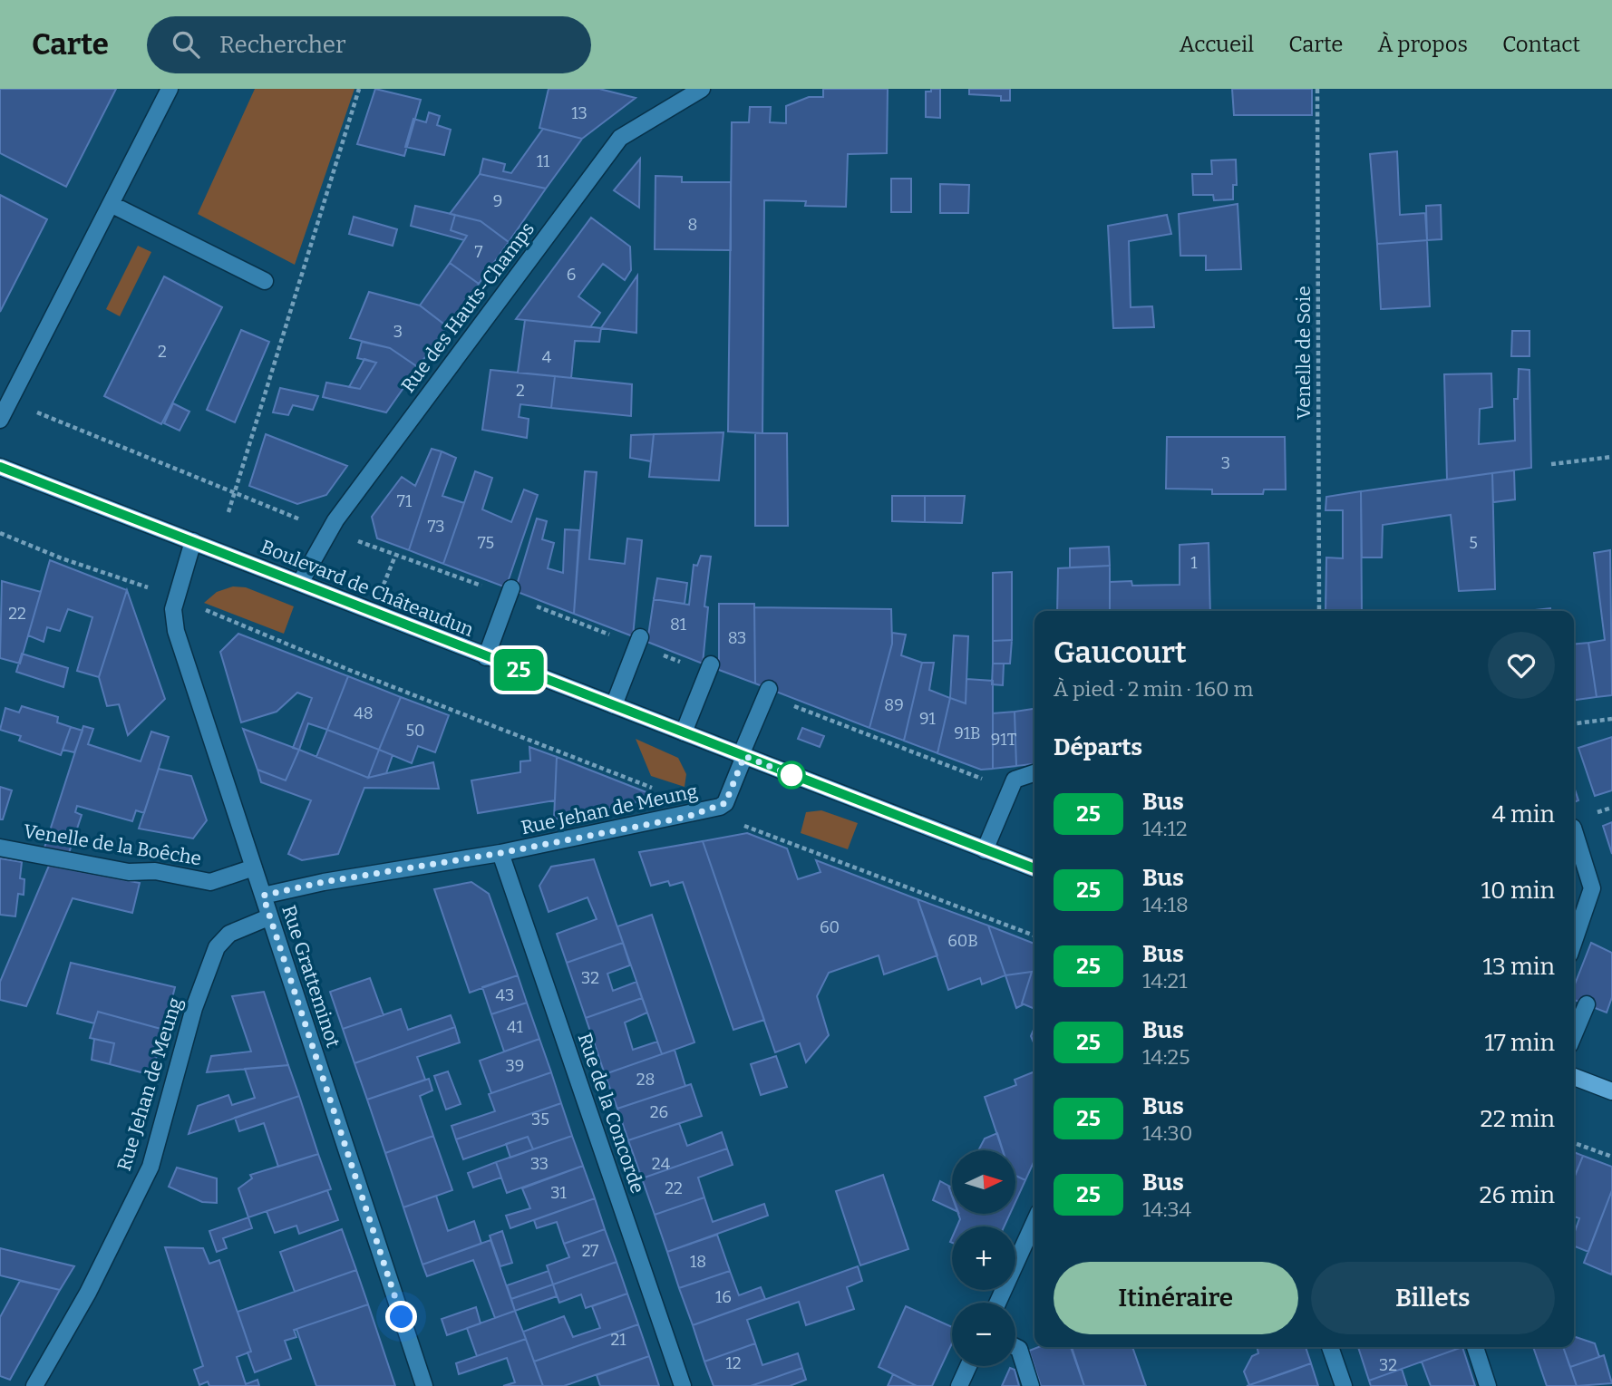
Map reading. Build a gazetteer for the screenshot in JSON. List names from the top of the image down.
{
  "streets": {
    "main road": ["Boulevard de Châteaudun"],
    "street": [
      "Rue des Hauts-Champs",
      "Rue Jehan de Meung",
      "Venelle de la Boêche",
      "Rue Gratteminot",
      "Rue de la Concorde"
    ],
    "path": ["Venelle de Soie"]
  },
  "crossings": [
    ["Rue des Hauts-Champs", "Boulevard de Châteaudun"],
    ["Boulevard de Châteaudun", "Rue Jehan de Meung"],
    ["Boulevard de Châteaudun", "Rue Gratteminot"],
    ["Rue Jehan de Meung", "Rue Gratteminot"],
    ["Rue Jehan de Meung", "Rue de la Concorde"],
    ["Venelle de la Boêche", "Rue Gratteminot"]
  ],
  "lines": ["bus line 25"],
  "house_numbers": [
    "13",
    "11",
    "9",
    "8",
    "7",
    "6",
    "3",
    "2",
    "4",
    "2",
    "3",
    "71",
    "73",
    "75",
    "5",
    "1",
    "22",
    "81",
    "83",
    "89",
    "48",
    "91",
    "50",
    "91B",
    "91T",
    "60",
    "60B",
    "32",
    "43",
    "41",
    "39",
    "28",
    "26",
    "35",
    "33",
    "24",
    "22",
    "31",
    "27",
    "18",
    "16",
    "21",
    "12",
    "32"
  ],
  "north": "right",
  "page": {
    "header": "Carte",
    "search": "Rechercher",
    "nav": [
      "Accueil",
      "Carte",
      "À propos",
      "Contact"
    ],
    "on_map": "25",
    "heading": [
      ["Gaucourt", "À pied · 2 min · 160 m"],
      "Départs"
    ],
    "list": [
      {
        "mark": "25",
        "name": "Bus",
        "note": "14:12",
        "value": "4 min"
      },
      {
        "mark": "25",
        "name": "Bus",
        "note": "14:18",
        "value": "10 min"
      },
      {
        "mark": "25",
        "name": "Bus",
        "note": "14:21",
        "value": "13 min"
      },
      {
        "mark": "25",
        "name": "Bus",
        "note": "14:25",
        "value": "17 min"
      },
      {
        "mark": "25",
        "name": "Bus",
        "note": "14:30",
        "value": "22 min"
      },
      {
        "mark": "25",
        "name": "Bus",
        "note": "14:34",
        "value": "26 min"
      }
    ],
    "map_buttons": ["+", "−"],
    "buttons": ["Itinéraire", "Billets"]
  }
}
